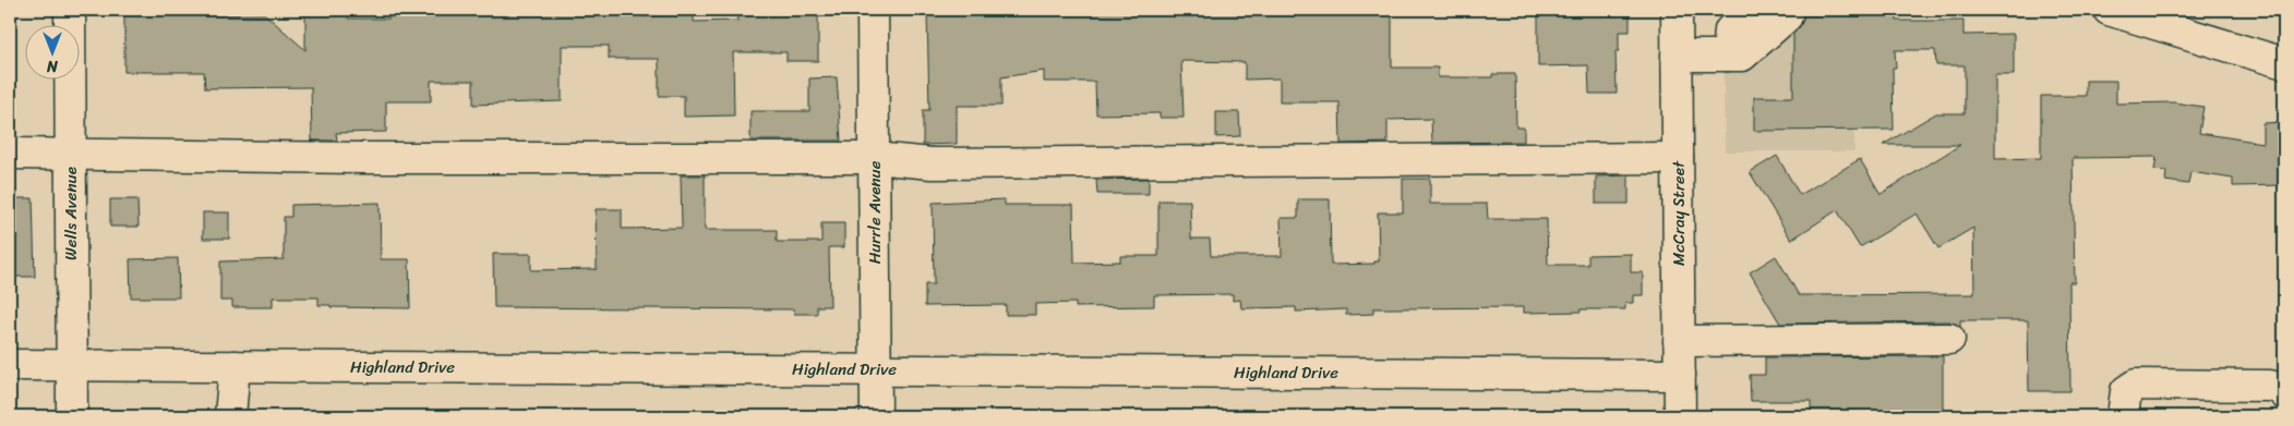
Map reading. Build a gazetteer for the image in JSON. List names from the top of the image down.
{
  "streets": {
    "street": [
      "Hurrle Avenue",
      "Wells Avenue",
      "McCray Street",
      "Highland Drive"
    ]
  },
  "crossings": [
    ["Hurrle Avenue", "Highland Drive"],
    ["Wells Avenue", "Highland Drive"],
    ["McCray Street", "Highland Drive"]
  ],
  "north": "bottom"
}
